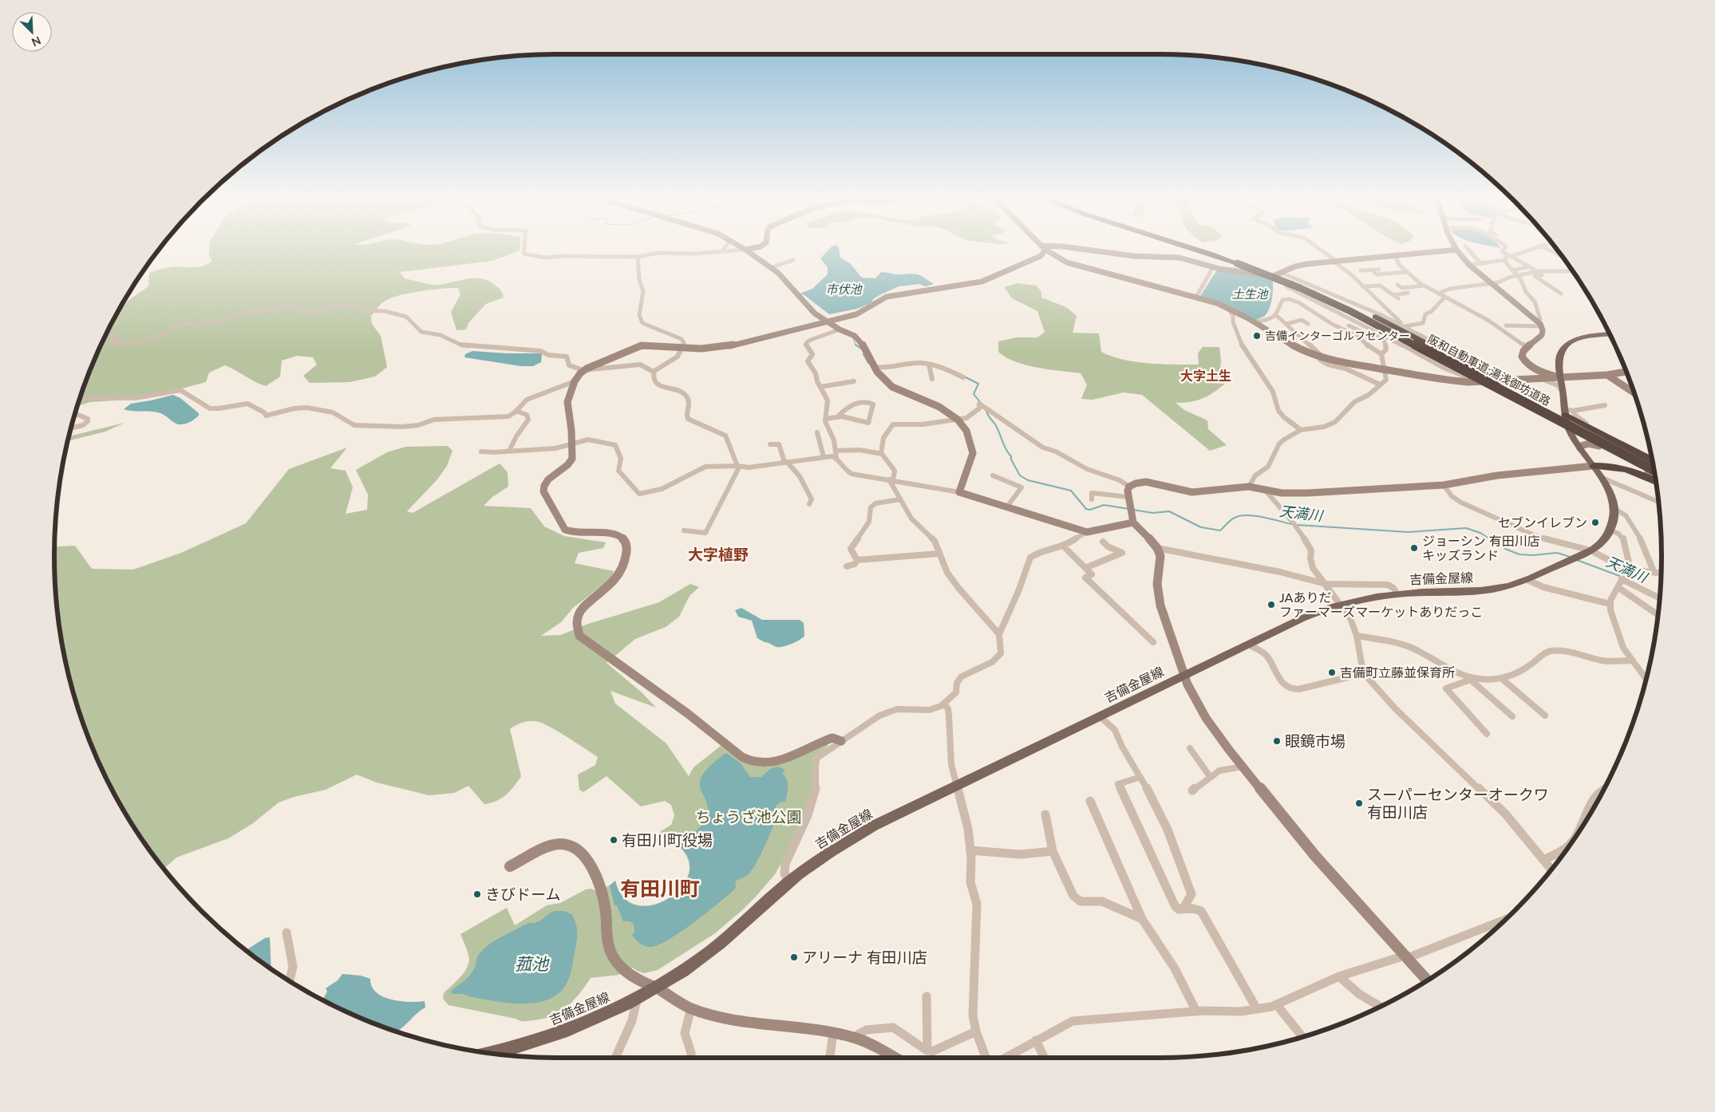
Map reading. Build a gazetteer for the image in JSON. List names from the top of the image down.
{
  "streets": {
    "highway": ["阪和自動車道;湯浅御坊道路"],
    "main road": ["吉備金屋線"]
  },
  "districts": ["大字土生", "大字植野", "有田川町"],
  "water": [
    "市伏池",
    "土生池",
    "天満川",
    "菰池"
  ],
  "parks": ["ちょうざ池公園"],
  "places": [
    "吉備インターゴルフセンター",
    "セブンイレブン",
    "ジョーシン 有田川店 キッズランド",
    "JAありだ ファーマーズマーケットありだっこ",
    "吉備町立藤並保育所",
    "眼鏡市場",
    "スーパーセンターオークワ 有田川店",
    "有田川町役場",
    "きびドーム",
    "アリーナ 有田川店"
  ],
  "north": "bottom right"
}
